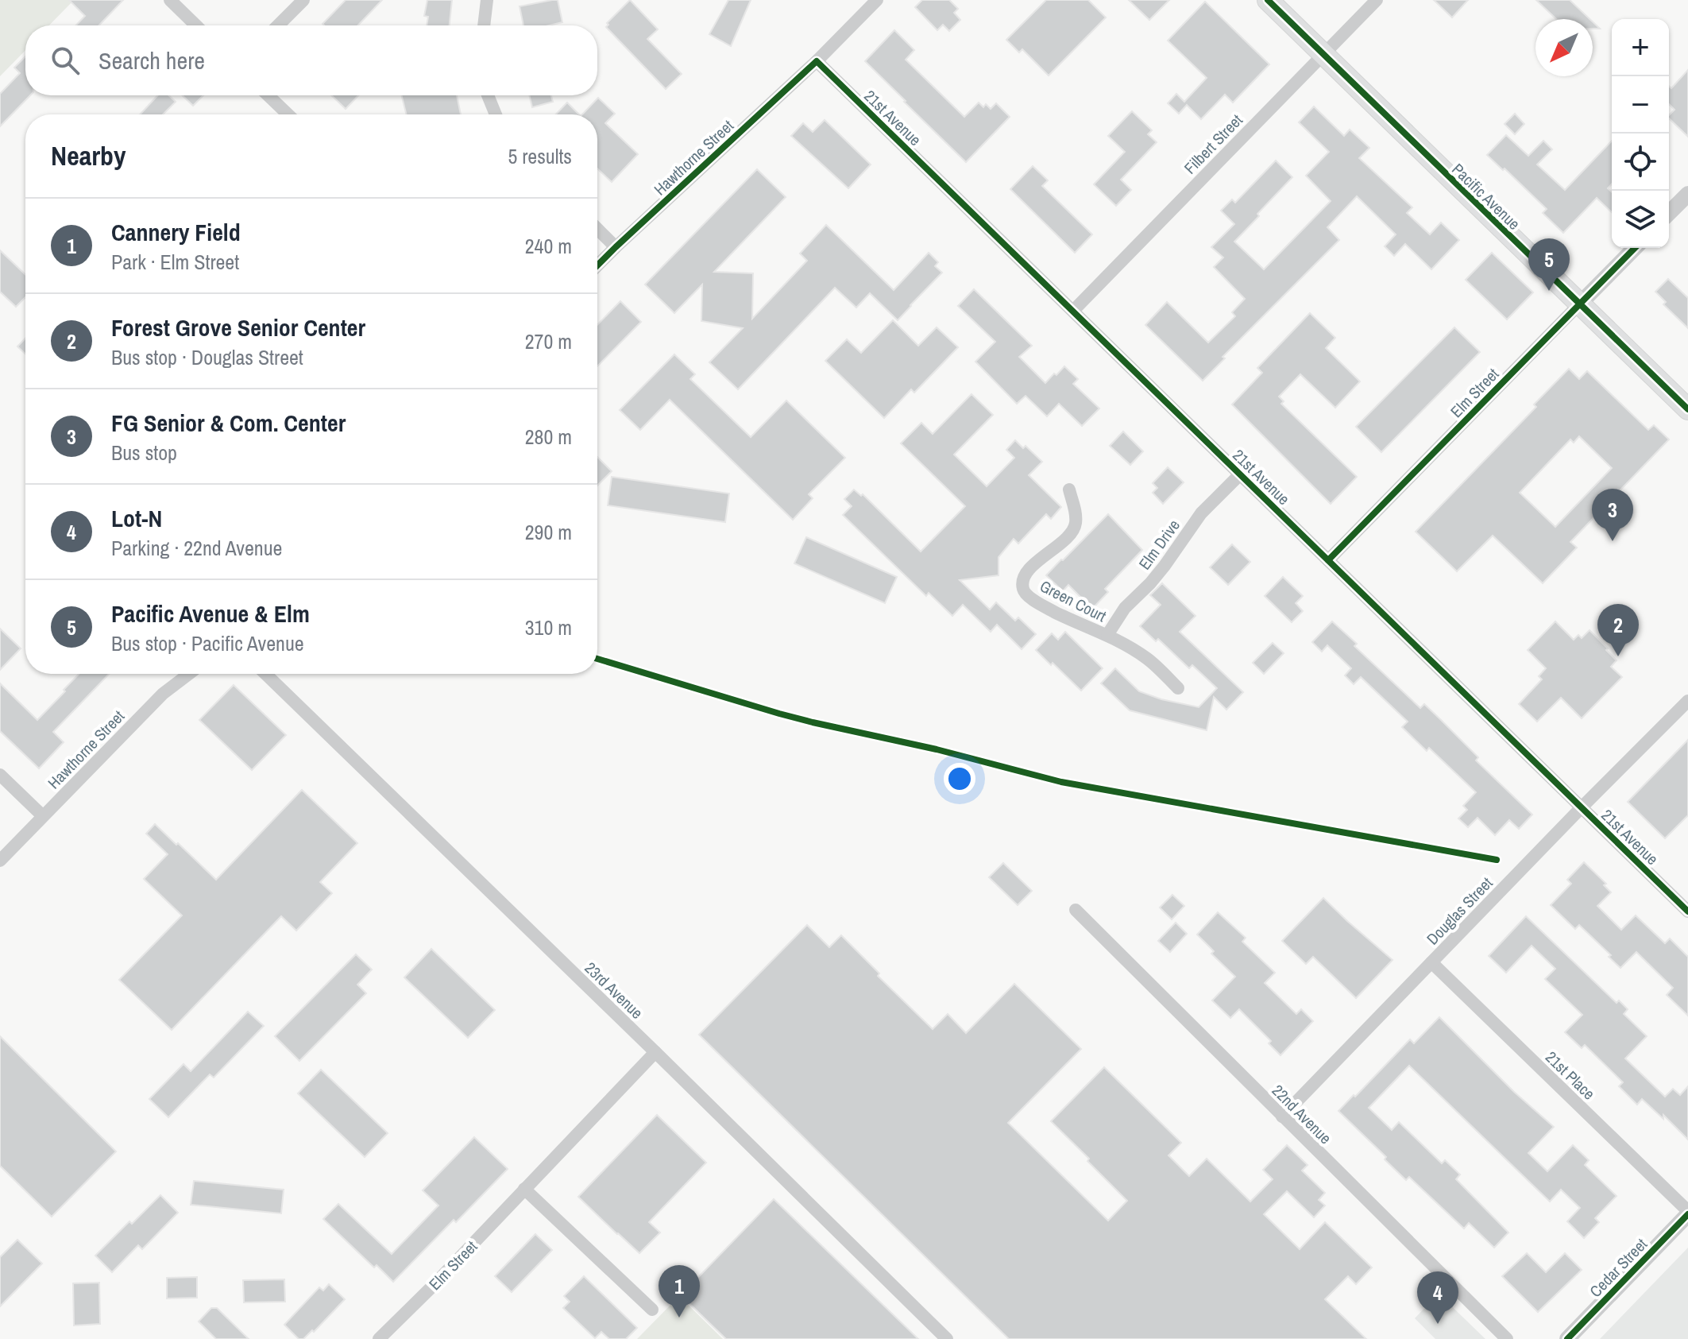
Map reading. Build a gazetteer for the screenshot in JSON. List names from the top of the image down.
{
  "streets": {
    "main road": ["Pacific Avenue"],
    "street": [
      "21st Avenue",
      "Filbert Street",
      "Hawthorne Street",
      "Elm Street",
      "Elm Drive",
      "Green Court",
      "Douglas Street",
      "23rd Avenue",
      "21st Place",
      "22nd Avenue",
      "Cedar Street"
    ]
  },
  "crossings": [
    ["21st Avenue", "Filbert Street"],
    ["21st Avenue", "Hawthorne Street"],
    ["21st Avenue", "Elm Street"],
    ["21st Avenue", "Elm Drive"],
    ["21st Avenue", "Douglas Street"],
    ["Filbert Street", "Pacific Avenue"],
    ["Pacific Avenue", "Elm Street"],
    ["Elm Street", "23rd Avenue"],
    ["Elm Drive", "Green Court"],
    ["Douglas Street", "21st Place"],
    ["Douglas Street", "22nd Avenue"],
    ["21st Place", "Cedar Street"]
  ],
  "north": "bottom left",
  "page": {
    "map_buttons": ["+", "−"],
    "search": "Search here",
    "heading": ["Nearby", "5 results"],
    "list": [
      {
        "mark": "1",
        "name": "Cannery Field",
        "note": "Park · Elm Street",
        "value": "240 m"
      },
      {
        "mark": "2",
        "name": "Forest Grove Senior Center",
        "note": "Bus stop · Douglas Street",
        "value": "270 m"
      },
      {
        "mark": "3",
        "name": "FG Senior & Com. Center",
        "note": "Bus stop",
        "value": "280 m"
      },
      {
        "mark": "4",
        "name": "Lot-N",
        "note": "Parking · 22nd Avenue",
        "value": "290 m"
      },
      {
        "mark": "5",
        "name": "Pacific Avenue & Elm",
        "note": "Bus stop · Pacific Avenue",
        "value": "310 m"
      }
    ],
    "pins": [
      "5",
      "3",
      "2",
      "1",
      "4"
    ]
  }
}
